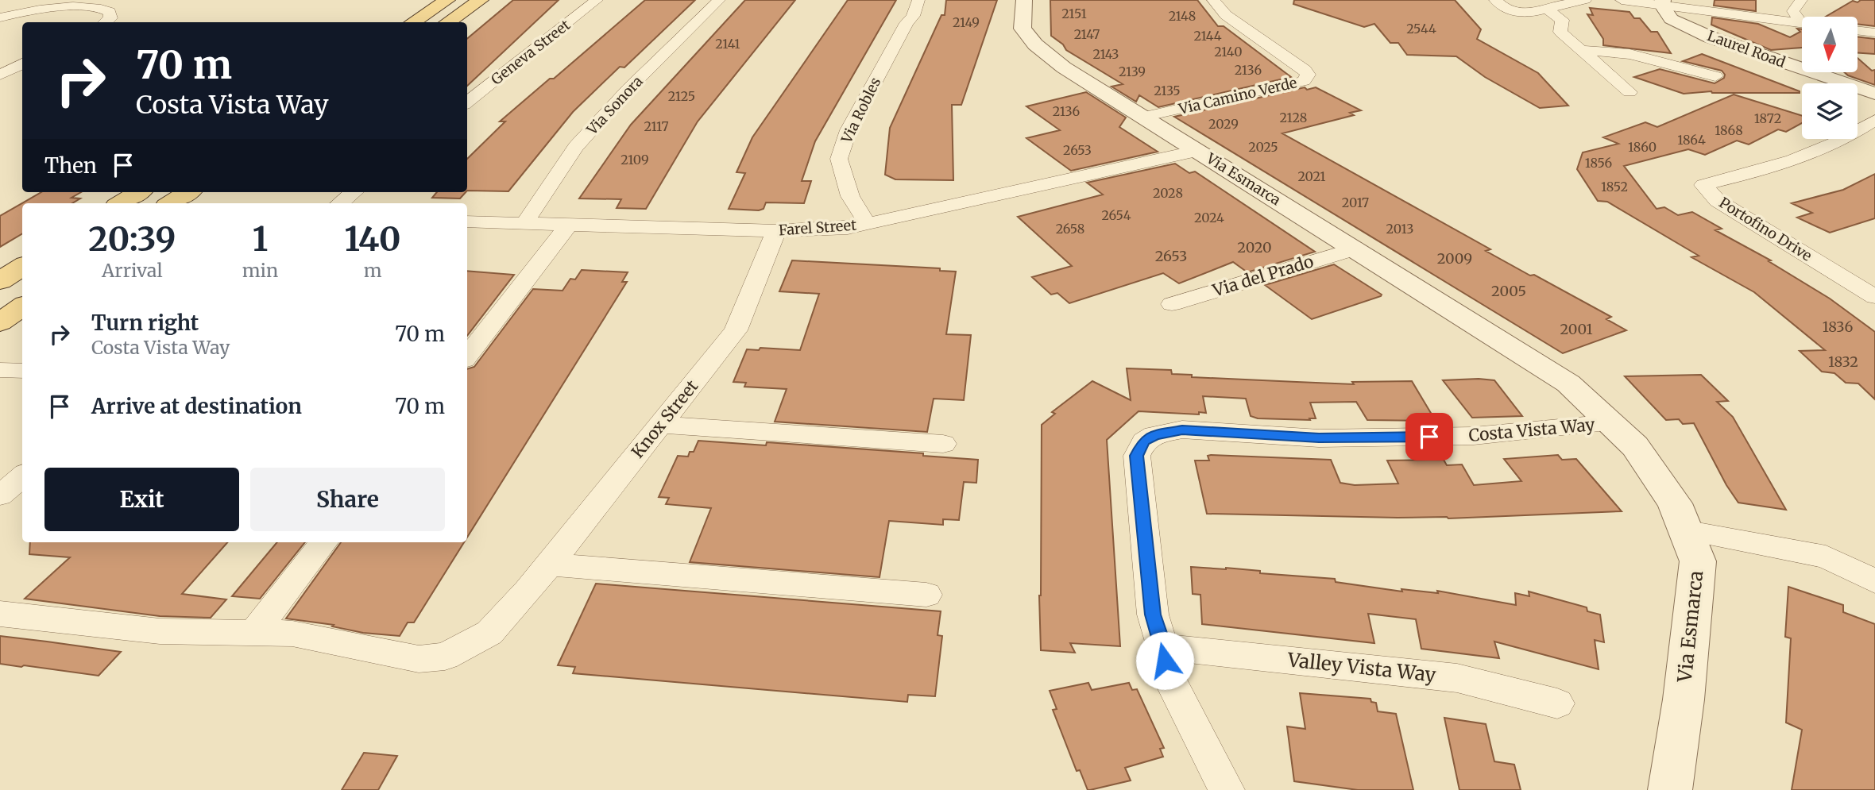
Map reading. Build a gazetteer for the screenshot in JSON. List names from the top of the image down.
{
  "streets": {
    "street": [
      "Laurel Road",
      "Geneva Street",
      "Via Camino Verde",
      "Via Sonora",
      "Via Robles",
      "Via Esmarca",
      "Farel Street",
      "Portofino Drive",
      "Via del Prado",
      "Knox Street",
      "Costa Vista Way",
      "Valley Vista Way"
    ]
  },
  "crossings": [
    ["Via Camino Verde", "Via Esmarca"],
    ["Via Sonora", "Farel Street"],
    ["Via Robles", "Farel Street"],
    ["Via Esmarca", "Farel Street"],
    ["Via Esmarca", "Via del Prado"],
    ["Via Esmarca", "Costa Vista Way"],
    ["Farel Street", "Knox Street"],
    ["Costa Vista Way", "Valley Vista Way"]
  ],
  "house_numbers": [
    "2151",
    "2148",
    "2149",
    "2544",
    "2147",
    "2144",
    "2141",
    "2140",
    "2143",
    "2136",
    "2139",
    "2135",
    "2125",
    "2136",
    "2128",
    "1872",
    "2029",
    "2117",
    "1868",
    "1864",
    "2025",
    "1860",
    "2653",
    "2109",
    "1856",
    "2021",
    "1852",
    "2028",
    "2017",
    "2654",
    "2024",
    "2658",
    "2013",
    "2020",
    "2653",
    "2009",
    "2005",
    "1836",
    "2001",
    "1832"
  ],
  "north": "bottom",
  "page": {
    "turn": ["70 m", "Costa Vista Way"],
    "then": "Then",
    "eta": [
      "20:39",
      "Arrival",
      "1",
      "min",
      "140",
      "m"
    ],
    "list": [
      {
        "name": "Turn right",
        "note": "Costa Vista Way",
        "value": "70 m"
      },
      {
        "name": "Arrive at destination",
        "value": "70 m"
      }
    ],
    "buttons": ["Exit", "Share"]
  }
}
